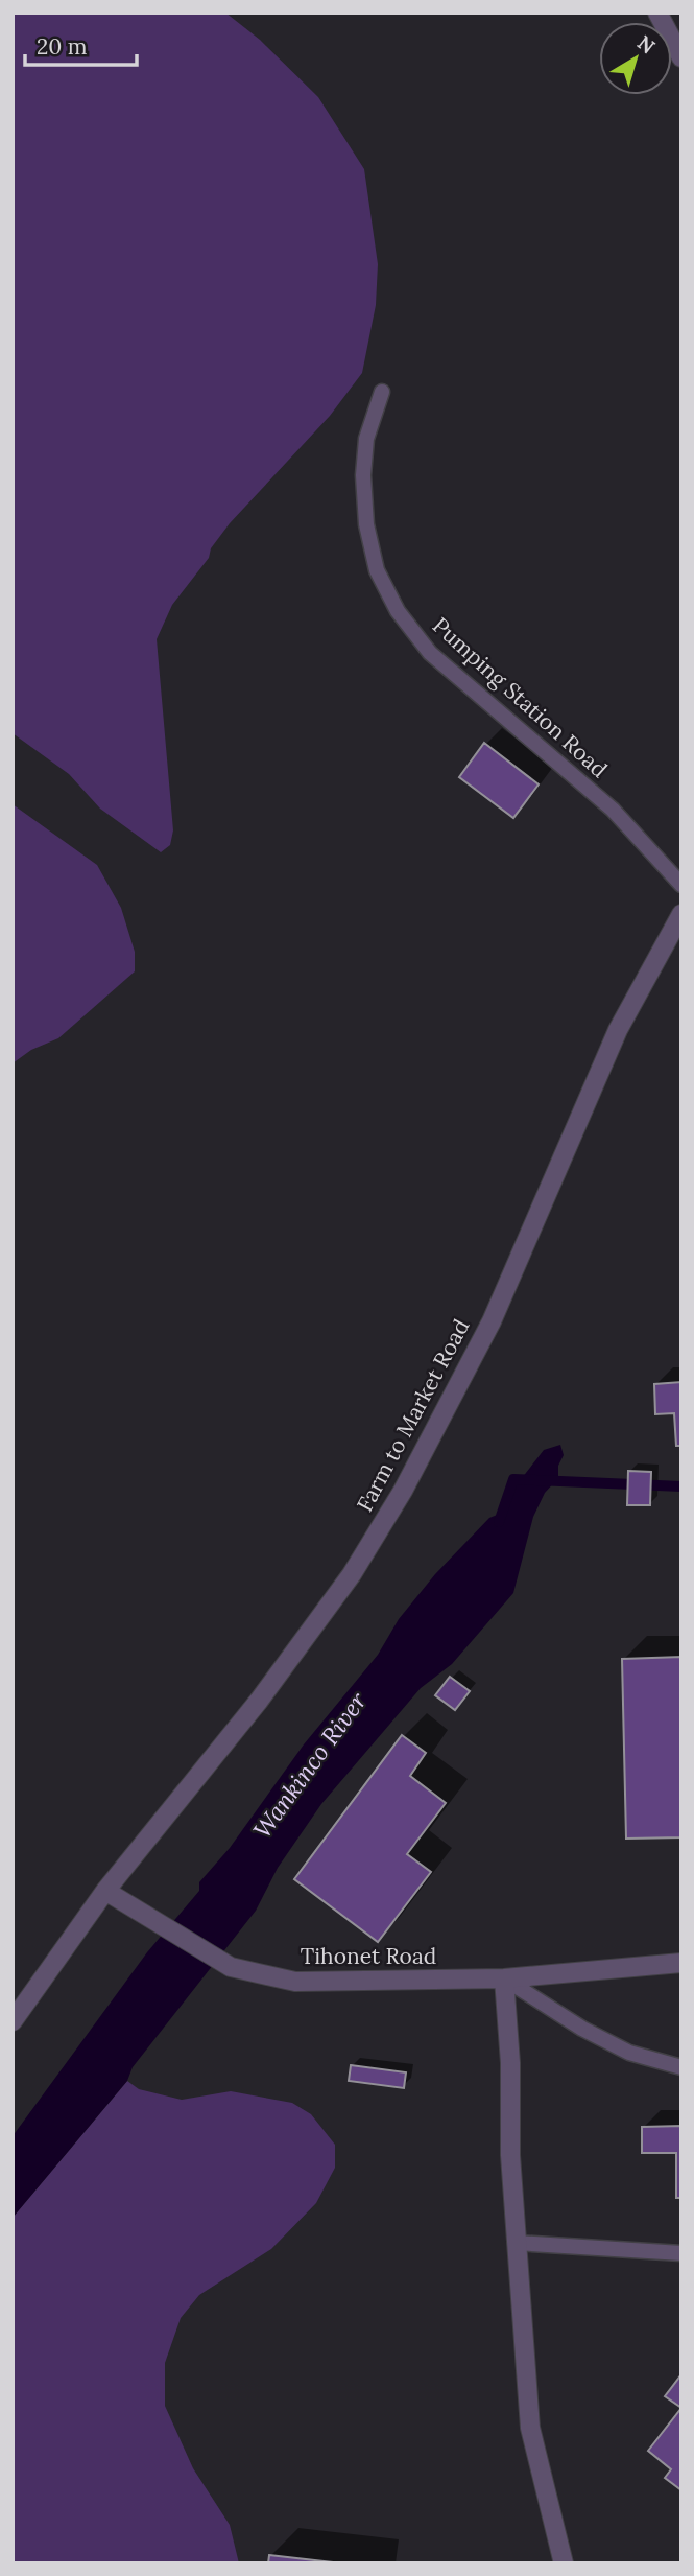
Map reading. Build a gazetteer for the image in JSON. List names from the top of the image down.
{
  "streets": {
    "street": ["Farm to Market Road", "Tihonet Road"],
    "lane": ["Pumping Station Road"]
  },
  "crossings": [
    ["Farm to Market Road", "Tihonet Road"]
  ],
  "water": ["Wankinco River"],
  "scale_bar": "20 m",
  "north": "top right"
}
